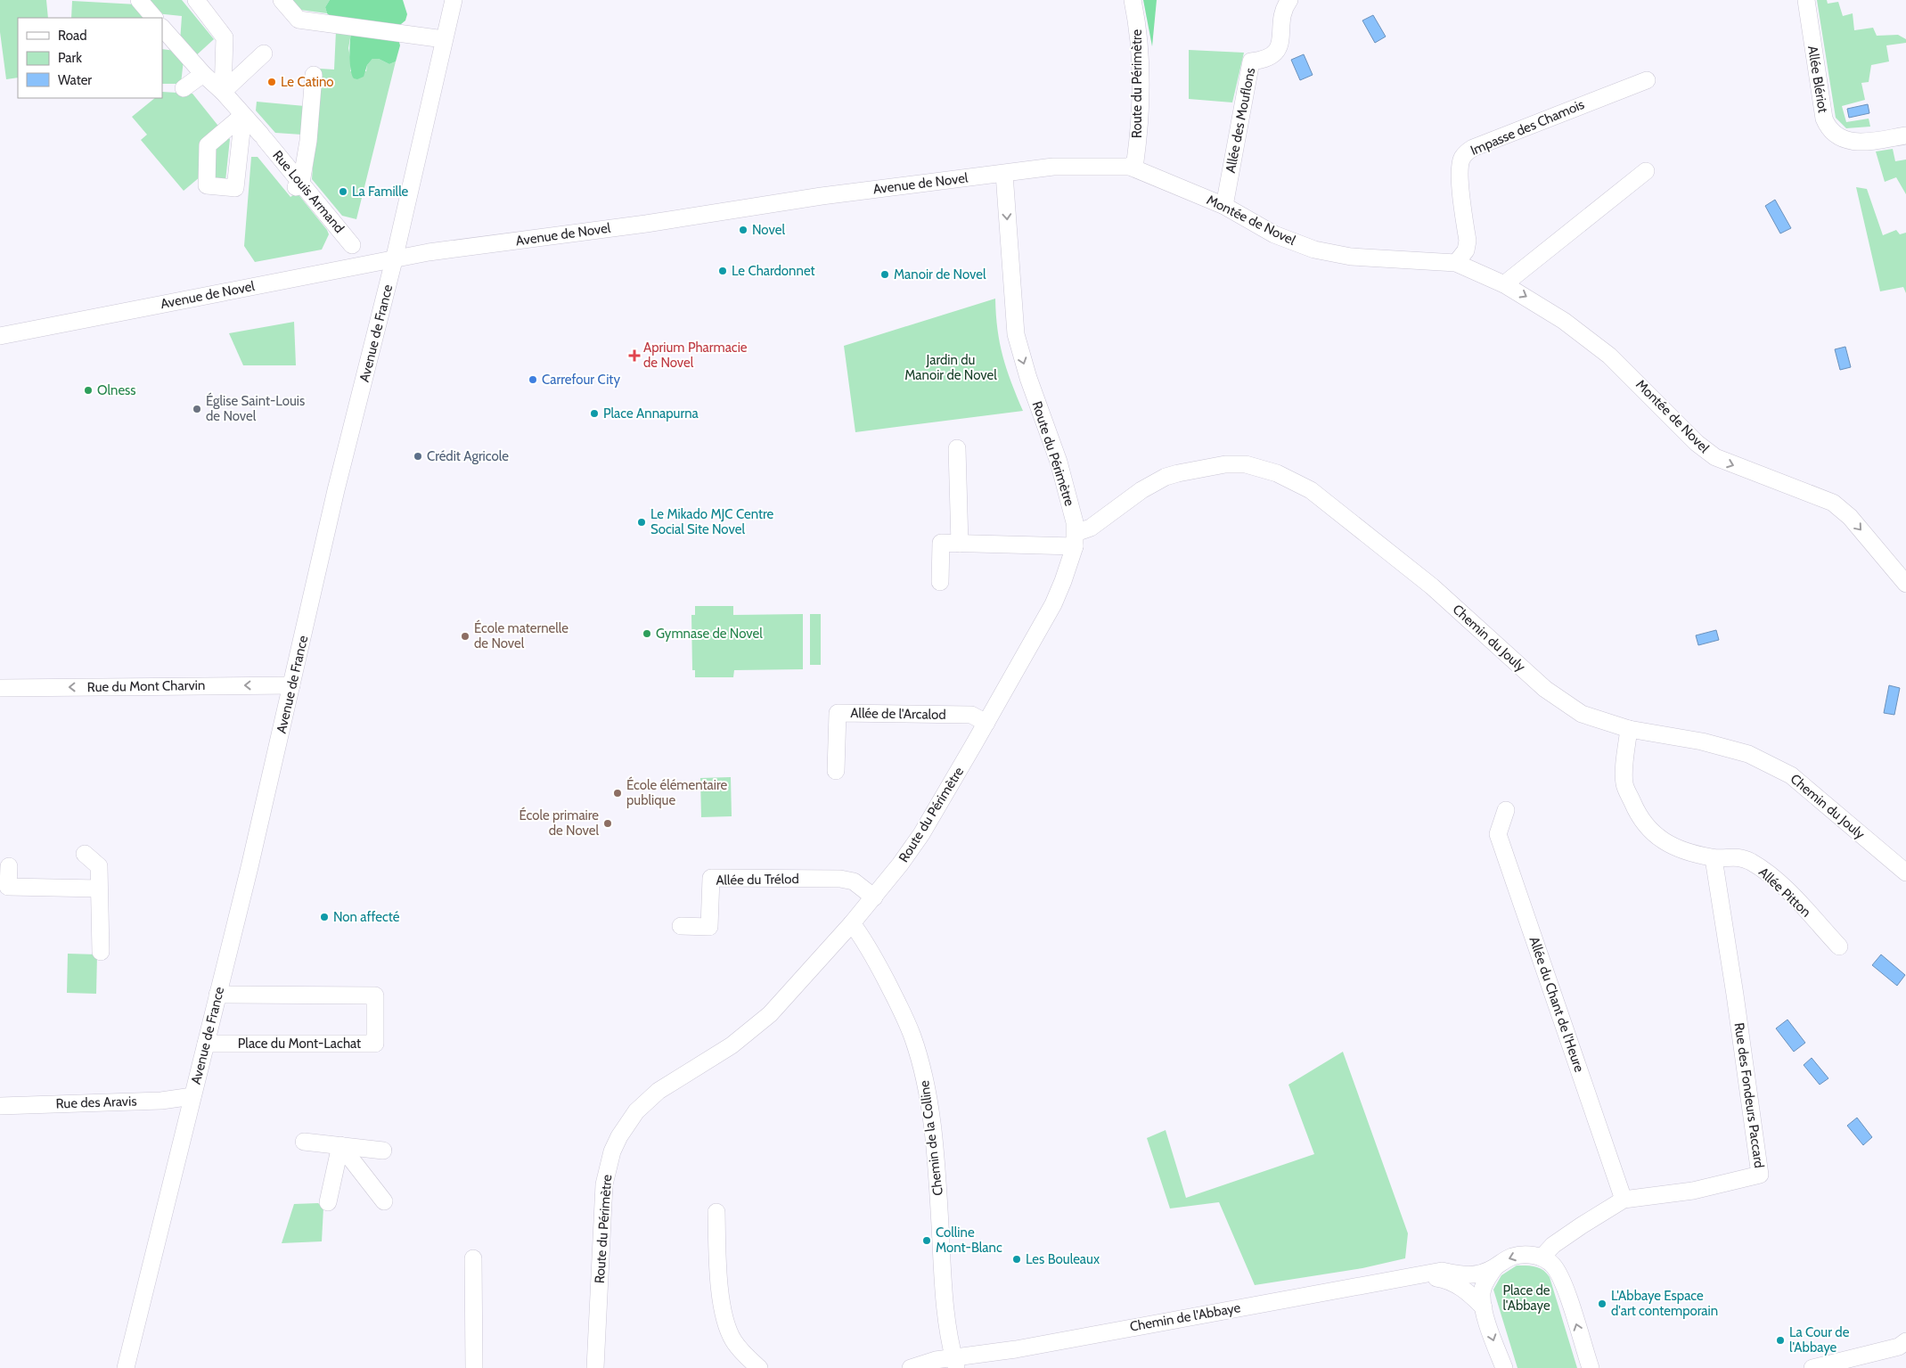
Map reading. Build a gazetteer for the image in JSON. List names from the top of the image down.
{
  "streets": {
    "street": [
      "Allée Blériot",
      "Route du Périmètre",
      "Allée des Mouflons",
      "Impasse des Chamois",
      "Avenue de Novel",
      "Rue Louis Armand",
      "Montée de Novel",
      "Avenue de France",
      "Chemin du Jouly",
      "Rue du Mont Charvin",
      "Allée de l'Arcalod",
      "Allée du Trélod",
      "Allée Pitton",
      "Allée du Chant de l'Heure",
      "Place du Mont-Lachat",
      "Rue des Fondeurs Paccard",
      "Rue des Aravis",
      "Chemin de la Colline",
      "Chemin de l'Abbaye"
    ]
  },
  "crossings": [
    ["Route du Périmètre", "Avenue de Novel"],
    ["Route du Périmètre", "Montée de Novel"],
    ["Route du Périmètre", "Chemin du Jouly"],
    ["Route du Périmètre", "Allée de l'Arcalod"],
    ["Route du Périmètre", "Allée du Trélod"],
    ["Route du Périmètre", "Chemin de la Colline"],
    ["Allée des Mouflons", "Montée de Novel"],
    ["Impasse des Chamois", "Montée de Novel"],
    ["Avenue de Novel", "Montée de Novel"],
    ["Avenue de Novel", "Avenue de France"],
    ["Avenue de France", "Rue du Mont Charvin"],
    ["Avenue de France", "Place du Mont-Lachat"],
    ["Avenue de France", "Rue des Aravis"],
    ["Chemin du Jouly", "Allée Pitton"],
    ["Allée Pitton", "Rue des Fondeurs Paccard"],
    ["Allée du Chant de l'Heure", "Rue des Fondeurs Paccard"],
    ["Rue des Fondeurs Paccard", "Chemin de l'Abbaye"],
    ["Chemin de la Colline", "Chemin de l'Abbaye"]
  ],
  "one_way": ["Montée de Novel", "Rue du Mont Charvin"],
  "parks": ["Jardin du Manoir de Novel", "Place de l'Abbaye"],
  "places": {
    "other": [
      "Le Catino",
      "La Famille",
      "Novel",
      "Le Chardonnet",
      "Manoir de Novel",
      "Carrefour City",
      "Olness",
      "Église Saint-Louis de Novel",
      "Place Annapurna",
      "Crédit Agricole",
      "Le Mikado MJC Centre Social Site Novel",
      "Gymnase de Novel",
      "École maternelle de Novel",
      "École élémentaire publique",
      "École primaire de Novel",
      "Non affecté",
      "Colline Mont-Blanc",
      "Les Bouleaux",
      "L'Abbaye Espace d'art contemporain",
      "La Cour de l'Abbaye"
    ],
    "health": ["Aprium Pharmacie de Novel"]
  },
  "legend": ["Road", "Park", "Water"]
}
